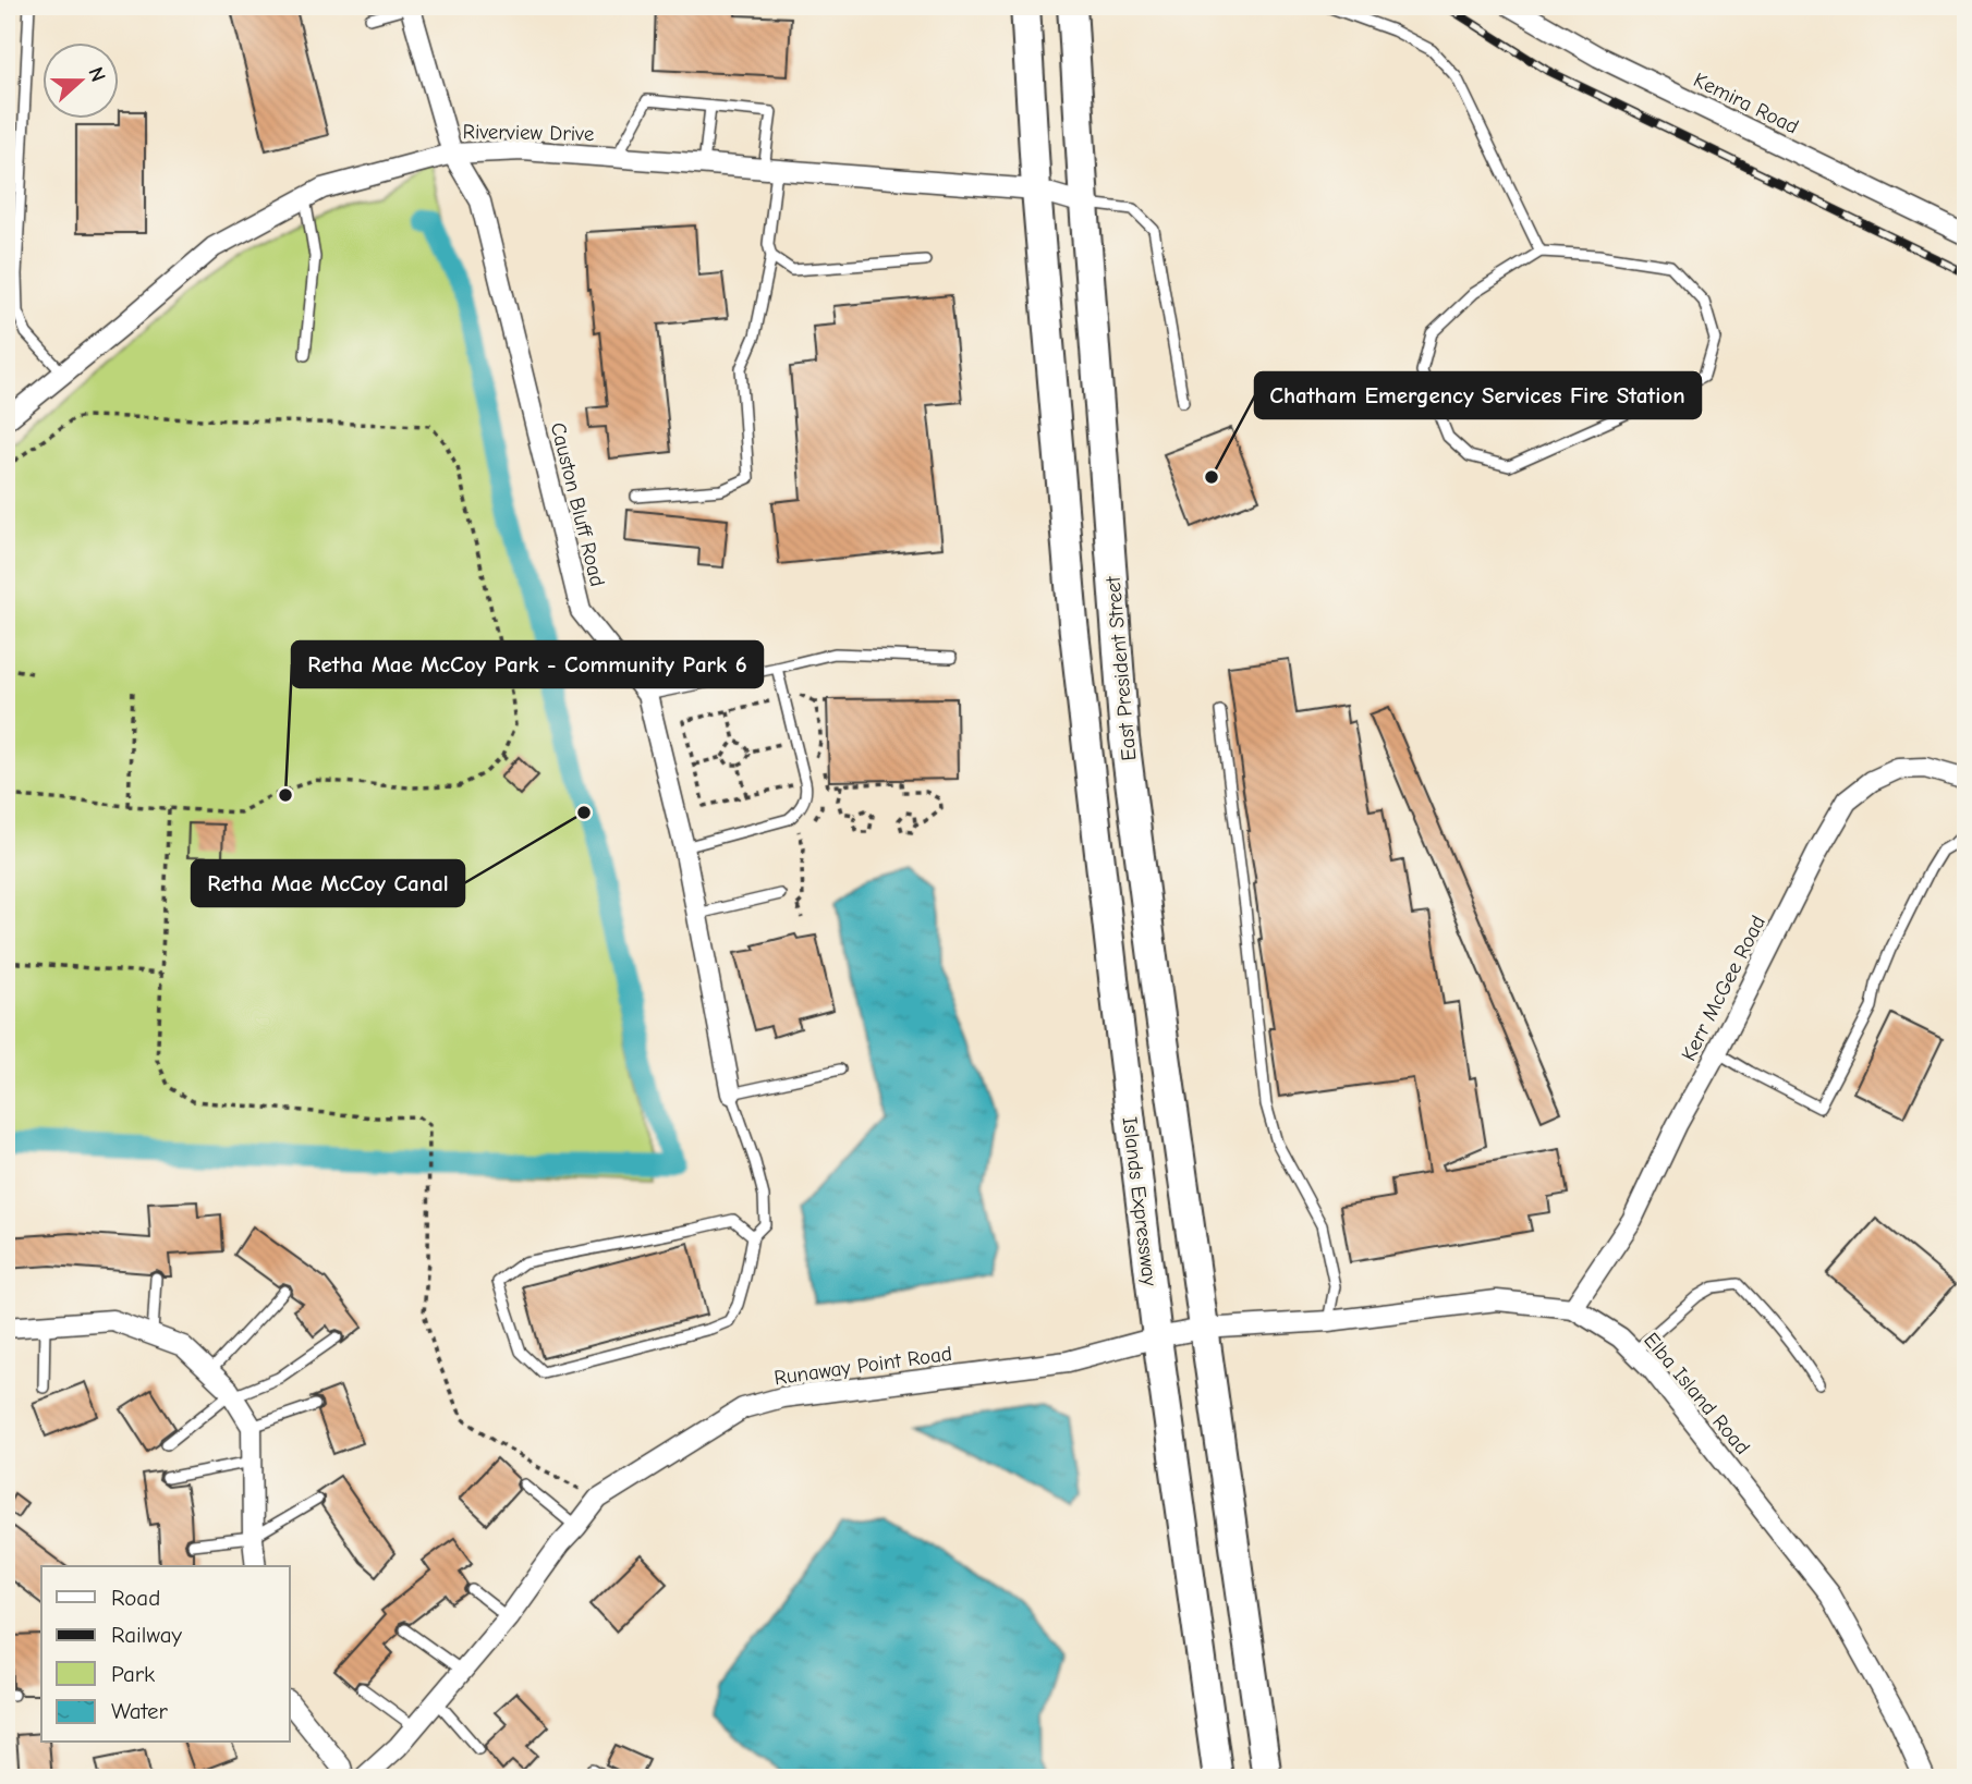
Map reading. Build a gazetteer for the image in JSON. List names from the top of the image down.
{
  "streets": {
    "main road": ["East President Street", "Islands Expressway"],
    "street": [
      "Kemira Road",
      "Riverview Drive",
      "Causton Bluff Road",
      "Kerr McGee Road",
      "Runaway Point Road",
      "Elba Island Road"
    ]
  },
  "crossings": [
    ["Riverview Drive", "Causton Bluff Road"],
    ["Riverview Drive", "East President Street"],
    ["East President Street", "Islands Expressway"],
    ["East President Street", "Elba Island Road"],
    ["Kerr McGee Road", "Elba Island Road"],
    ["Islands Expressway", "Runaway Point Road"],
    ["Islands Expressway", "Elba Island Road"],
    ["Runaway Point Road", "Elba Island Road"]
  ],
  "places": ["Chatham Emergency Services Fire Station", "Retha Mae McCoy Park - Community Park 6", "Retha Mae McCoy Canal"],
  "legend": [
    "Road",
    "Railway",
    "Park",
    "Water"
  ],
  "north": "right"
}
